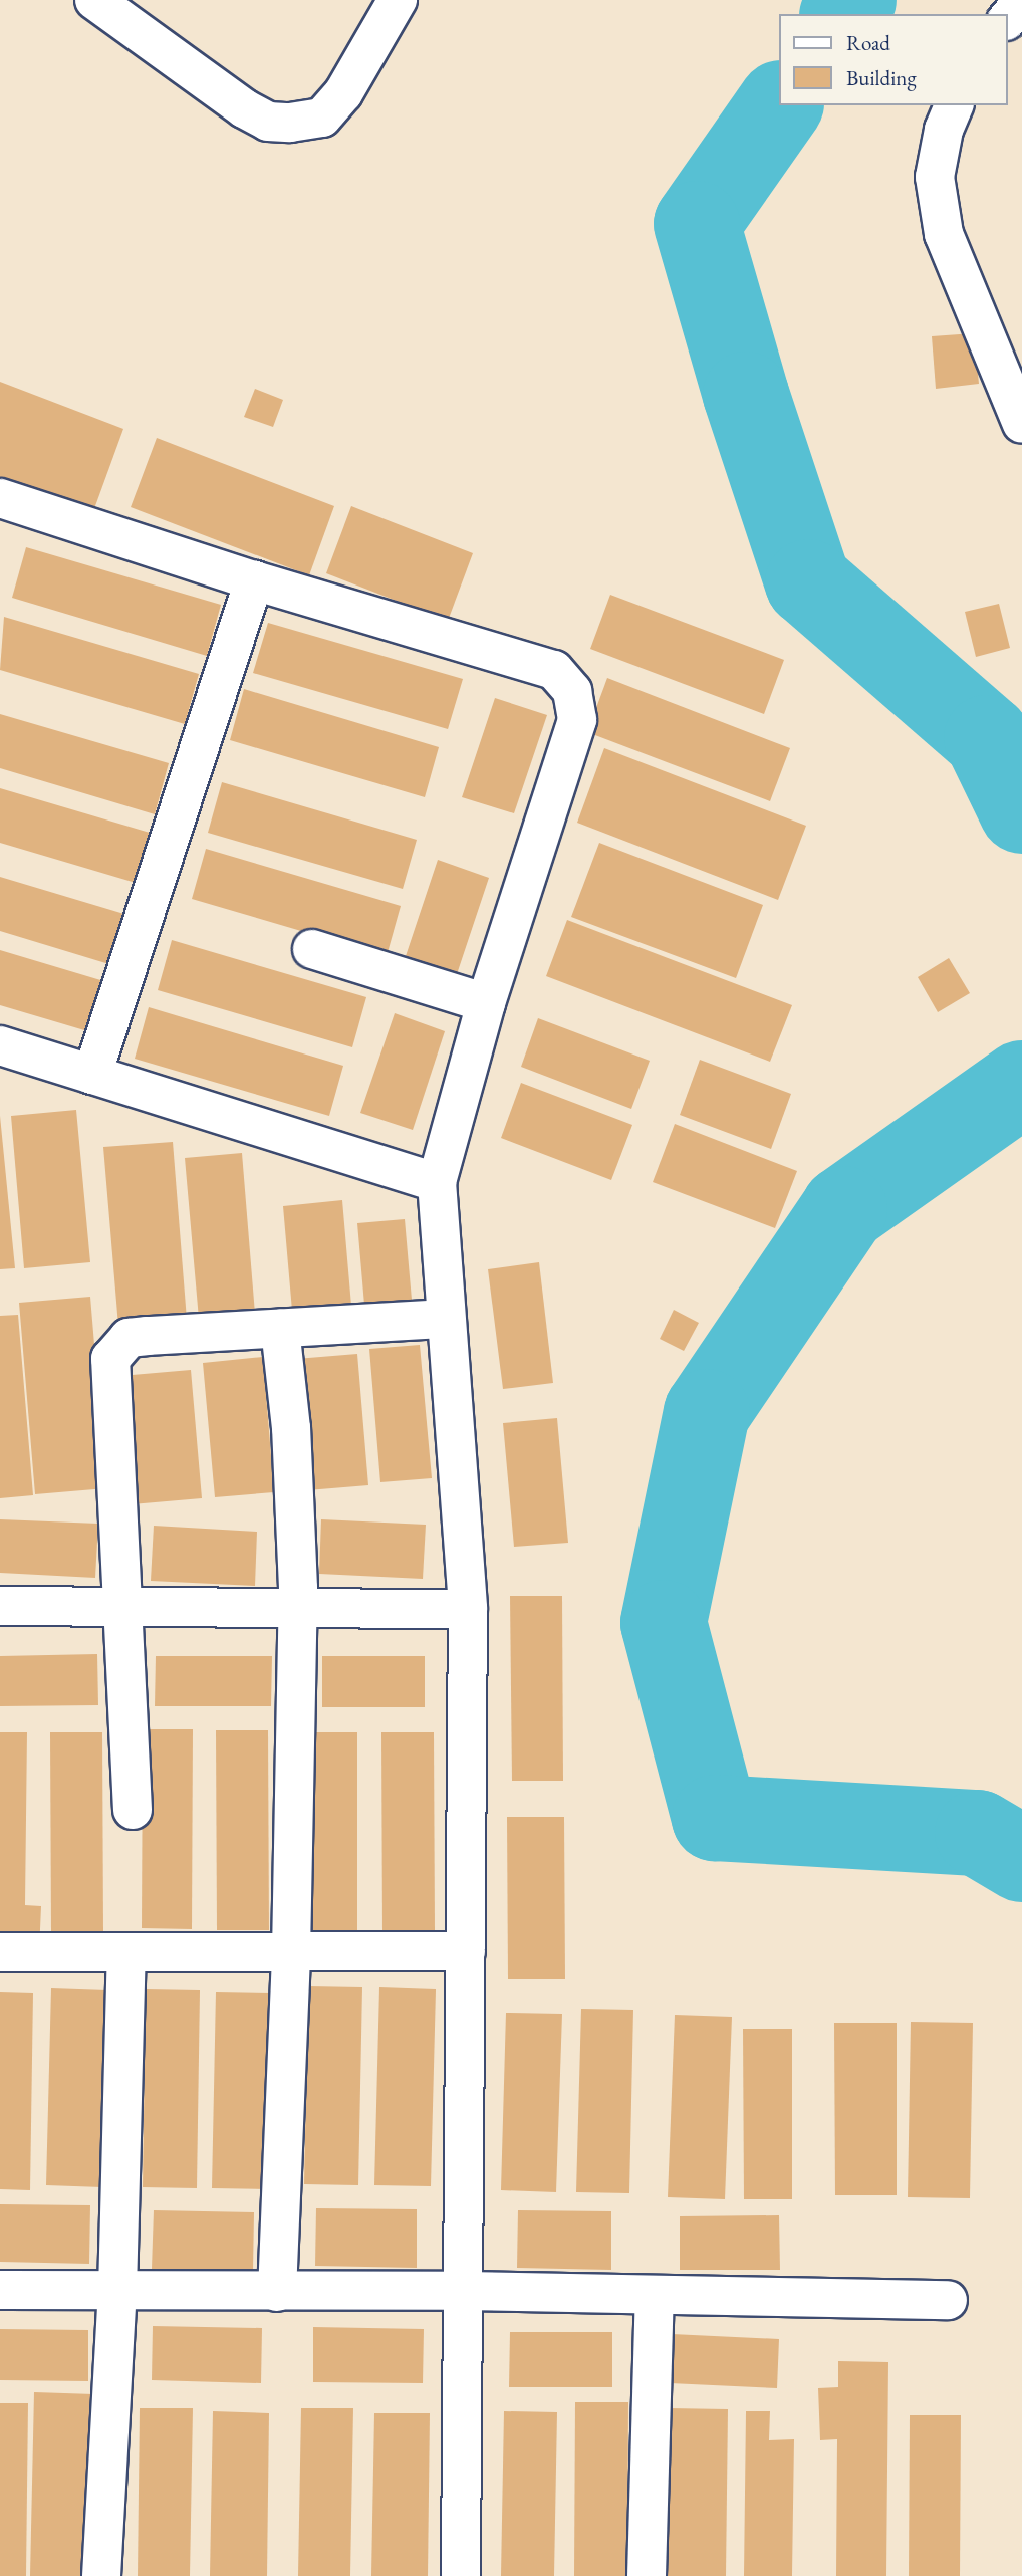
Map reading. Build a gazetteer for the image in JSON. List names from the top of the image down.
{
  "legend": ["Road", "Building"]
}
